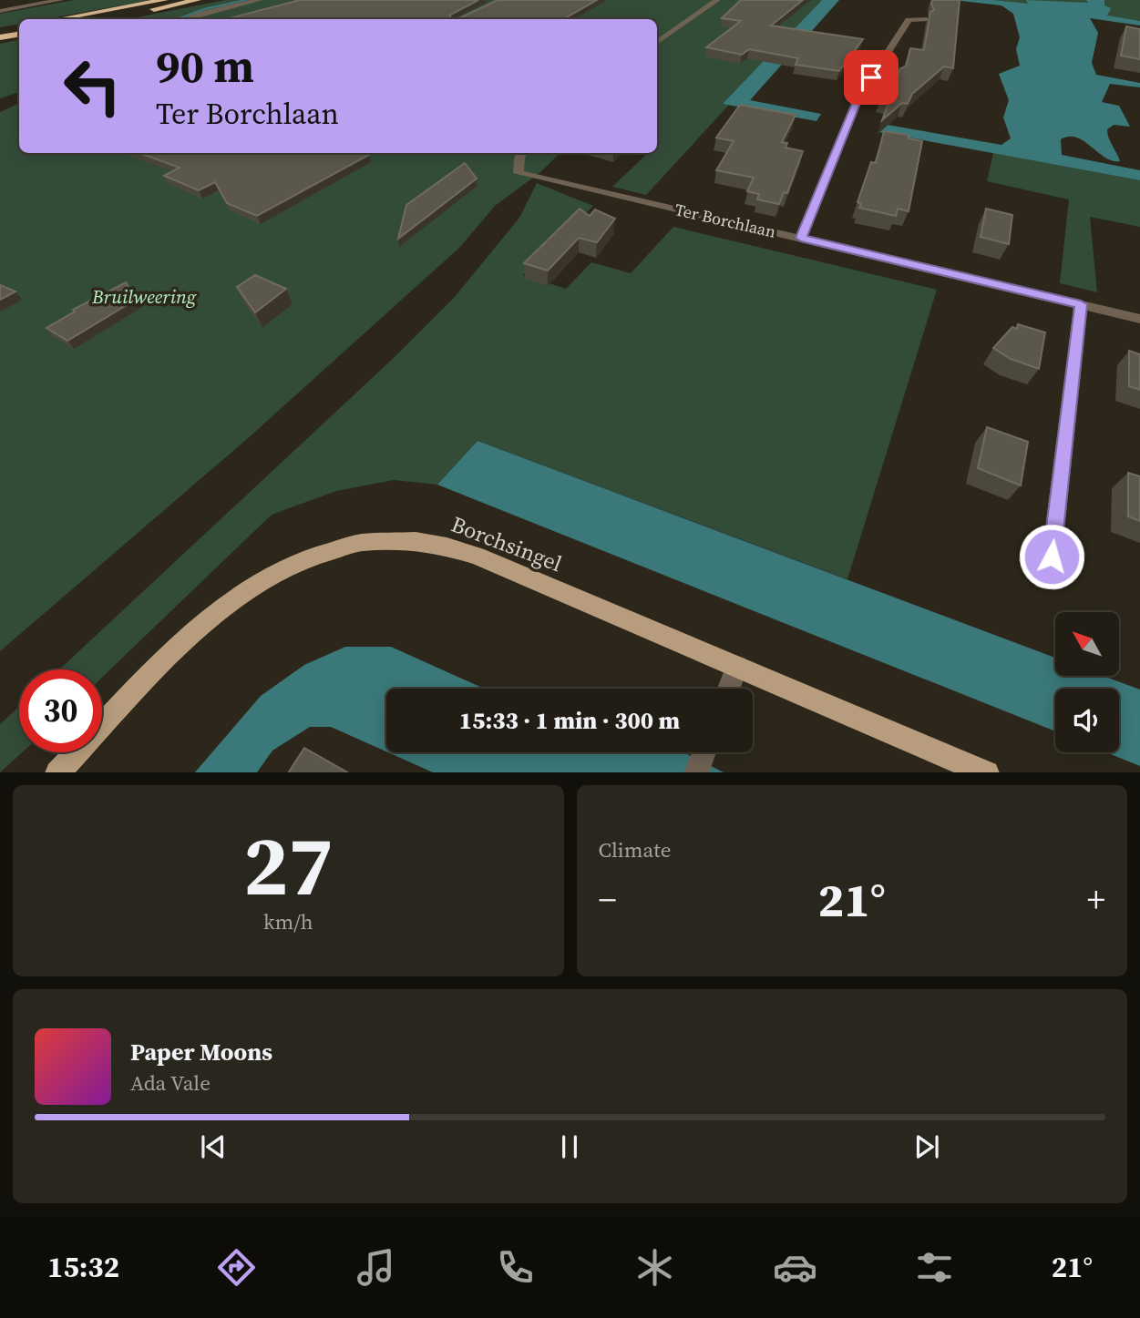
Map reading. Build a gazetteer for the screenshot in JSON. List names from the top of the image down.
{
  "streets": {
    "main road": ["Borchsingel"],
    "street": ["Ter Borchlaan"]
  },
  "parks": ["Bruilweering"],
  "north": "top left",
  "page": {
    "turn": ["90 m", "Ter Borchlaan"],
    "limit": "30",
    "trip": "15:33 · 1 min · 300 m",
    "tile": [
      ["27", "km/h"],
      "Climate"
    ],
    "heat": ["−", "21°", "+"],
    "song": ["Paper Moons", "Ada Vale"],
    "tabs": ["15:32", "21°"]
  }
}
